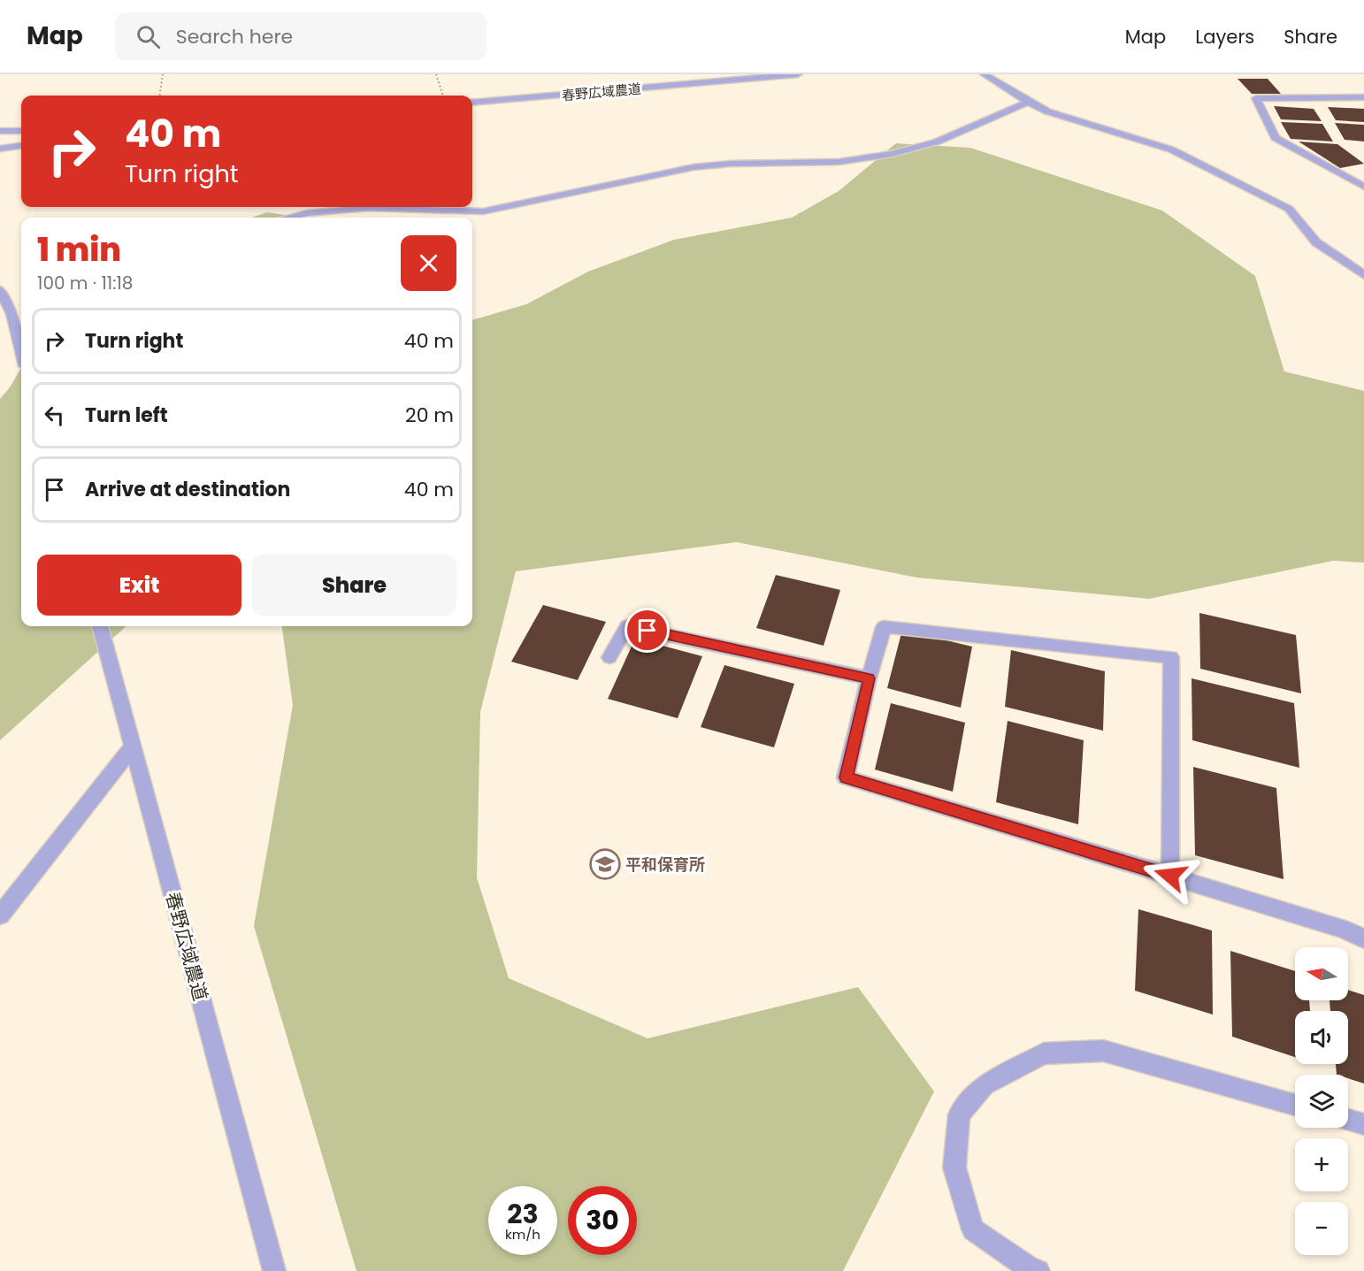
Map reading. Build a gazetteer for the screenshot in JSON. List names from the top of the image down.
{
  "streets": {
    "street": ["春野広域農道"]
  },
  "places": {
    "school or university": ["平和保育所"]
  },
  "north": "left",
  "page": {
    "header": "Map",
    "search": "Search here",
    "nav": ["Map", "Layers", "Share"],
    "turn": ["40 m", "Turn right"],
    "heading": ["1 min", "100 m · 11:18"],
    "list": [
      {
        "name": "Turn right",
        "value": "40 m"
      },
      {
        "name": "Turn left",
        "value": "20 m"
      },
      {
        "name": "Arrive at destination",
        "value": "40 m"
      }
    ],
    "buttons": ["Exit", "Share"],
    "map_buttons": ["+", "−"],
    "speed": "23 km/h",
    "limit": "30"
  }
}
